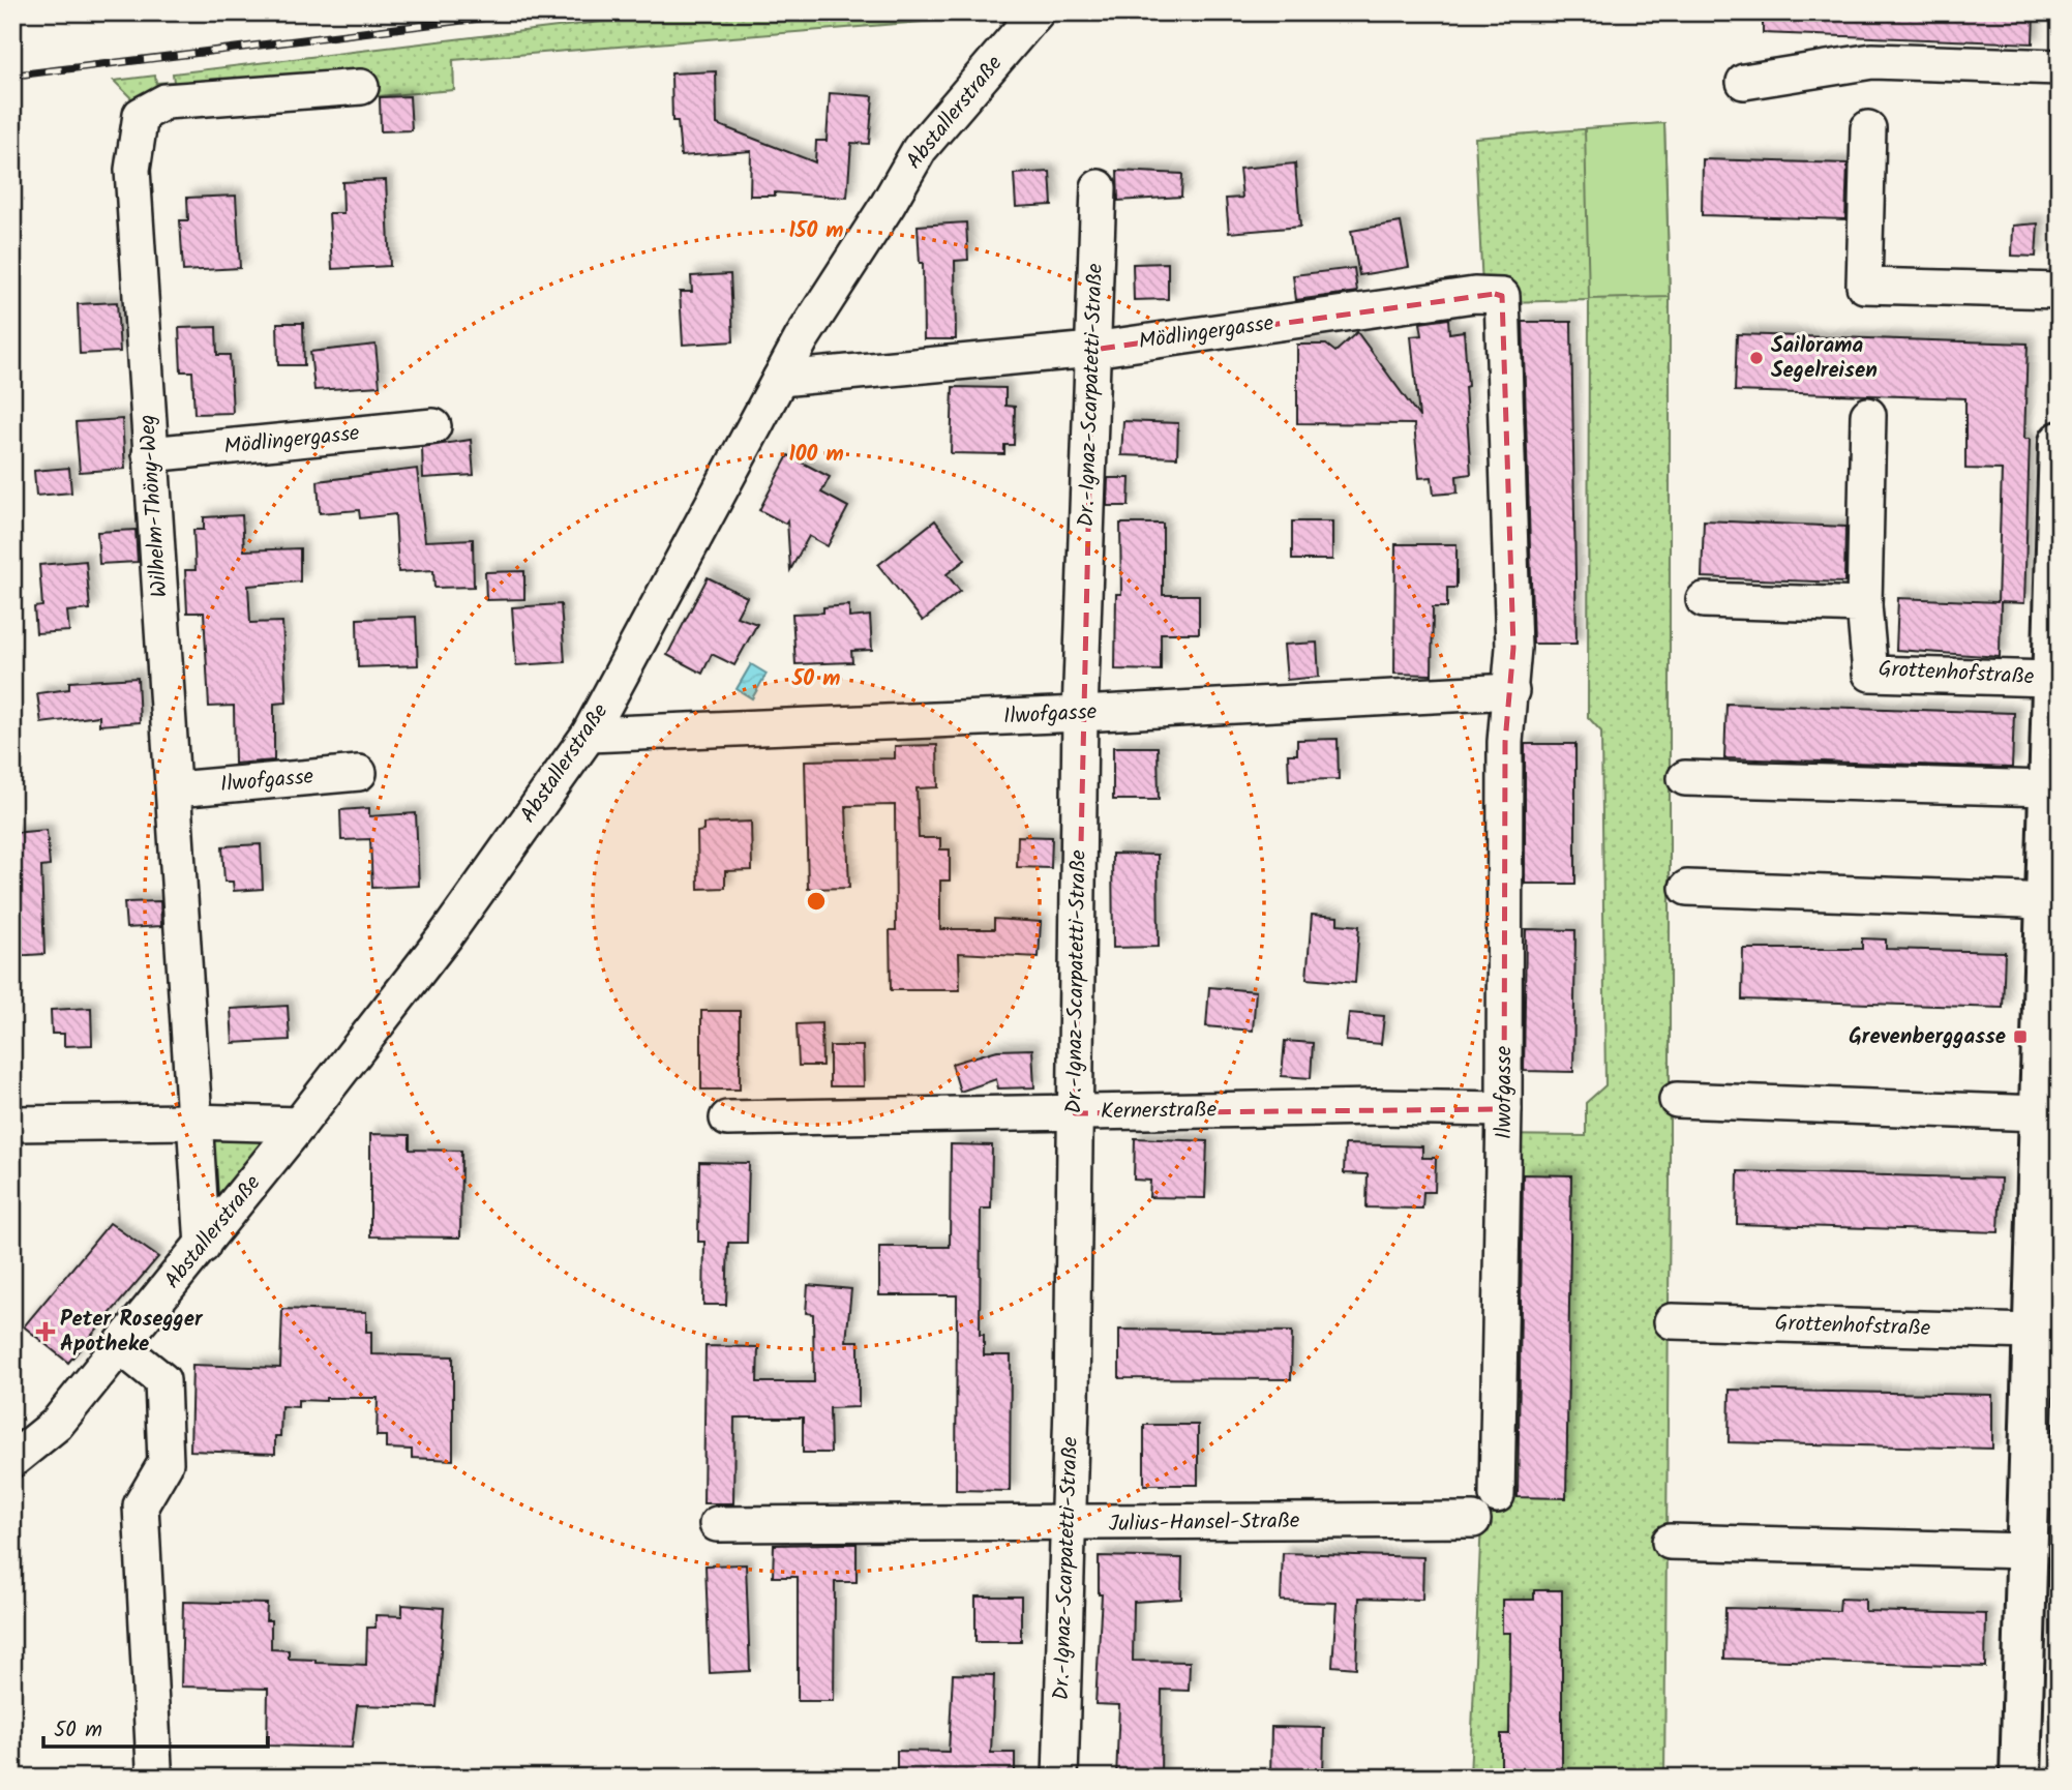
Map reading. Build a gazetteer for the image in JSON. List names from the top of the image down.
{
  "streets": {
    "main road": ["Grottenhofstraße"],
    "street": [
      "Abstallerstraße",
      "Mödlingergasse",
      "Dr.-Ignaz-Scarpatetti-Straße",
      "Wilhelm-Thöny-Weg",
      "Ilwofgasse",
      "Kernerstraße",
      "Julius-Hansel-Straße"
    ]
  },
  "crossings": [
    ["Abstallerstraße", "Mödlingergasse"],
    ["Abstallerstraße", "Wilhelm-Thöny-Weg"],
    ["Abstallerstraße", "Ilwofgasse"],
    ["Mödlingergasse", "Dr.-Ignaz-Scarpatetti-Straße"],
    ["Mödlingergasse", "Wilhelm-Thöny-Weg"],
    ["Mödlingergasse", "Ilwofgasse"],
    ["Dr.-Ignaz-Scarpatetti-Straße", "Ilwofgasse"],
    ["Dr.-Ignaz-Scarpatetti-Straße", "Kernerstraße"],
    ["Dr.-Ignaz-Scarpatetti-Straße", "Julius-Hansel-Straße"],
    ["Wilhelm-Thöny-Weg", "Ilwofgasse"],
    ["Ilwofgasse", "Kernerstraße"]
  ],
  "places": {
    "other": ["Sailorama Segelreisen"],
    "transit": ["Grevenberggasse"],
    "health": ["Peter Rosegger Apotheke"]
  },
  "scale_bar": "50 m",
  "rings": ["150 m", "100 m", "50 m"]
}
